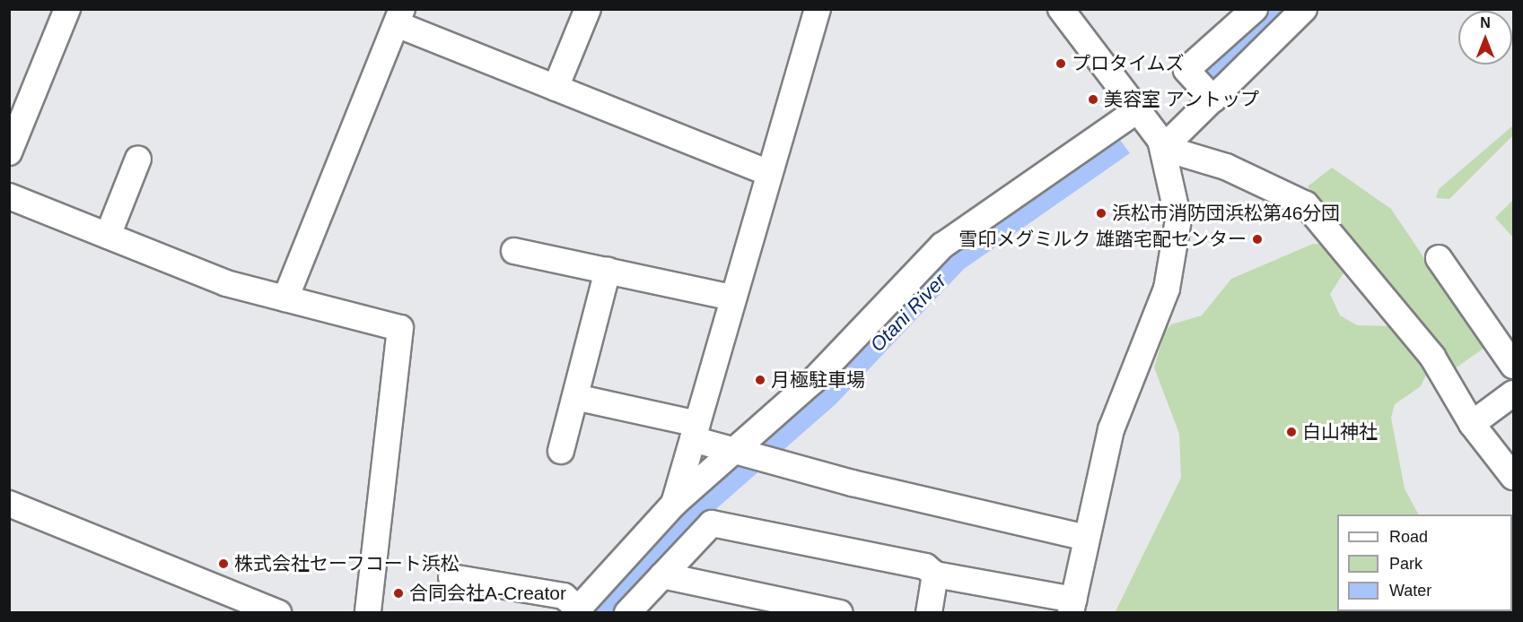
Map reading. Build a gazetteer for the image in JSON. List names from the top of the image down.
{
  "water": ["Otani River"],
  "places": [
    "プロタイムズ",
    "美容室 アントップ",
    "浜松市消防団浜松第46分団",
    "雪印メグミルク 雄踏宅配センター",
    "月極駐車場",
    "白山神社",
    "株式会社セーフコート浜松",
    "合同会社A-Creator"
  ],
  "legend": ["Road", "Park", "Water"],
  "north": "top"
}
